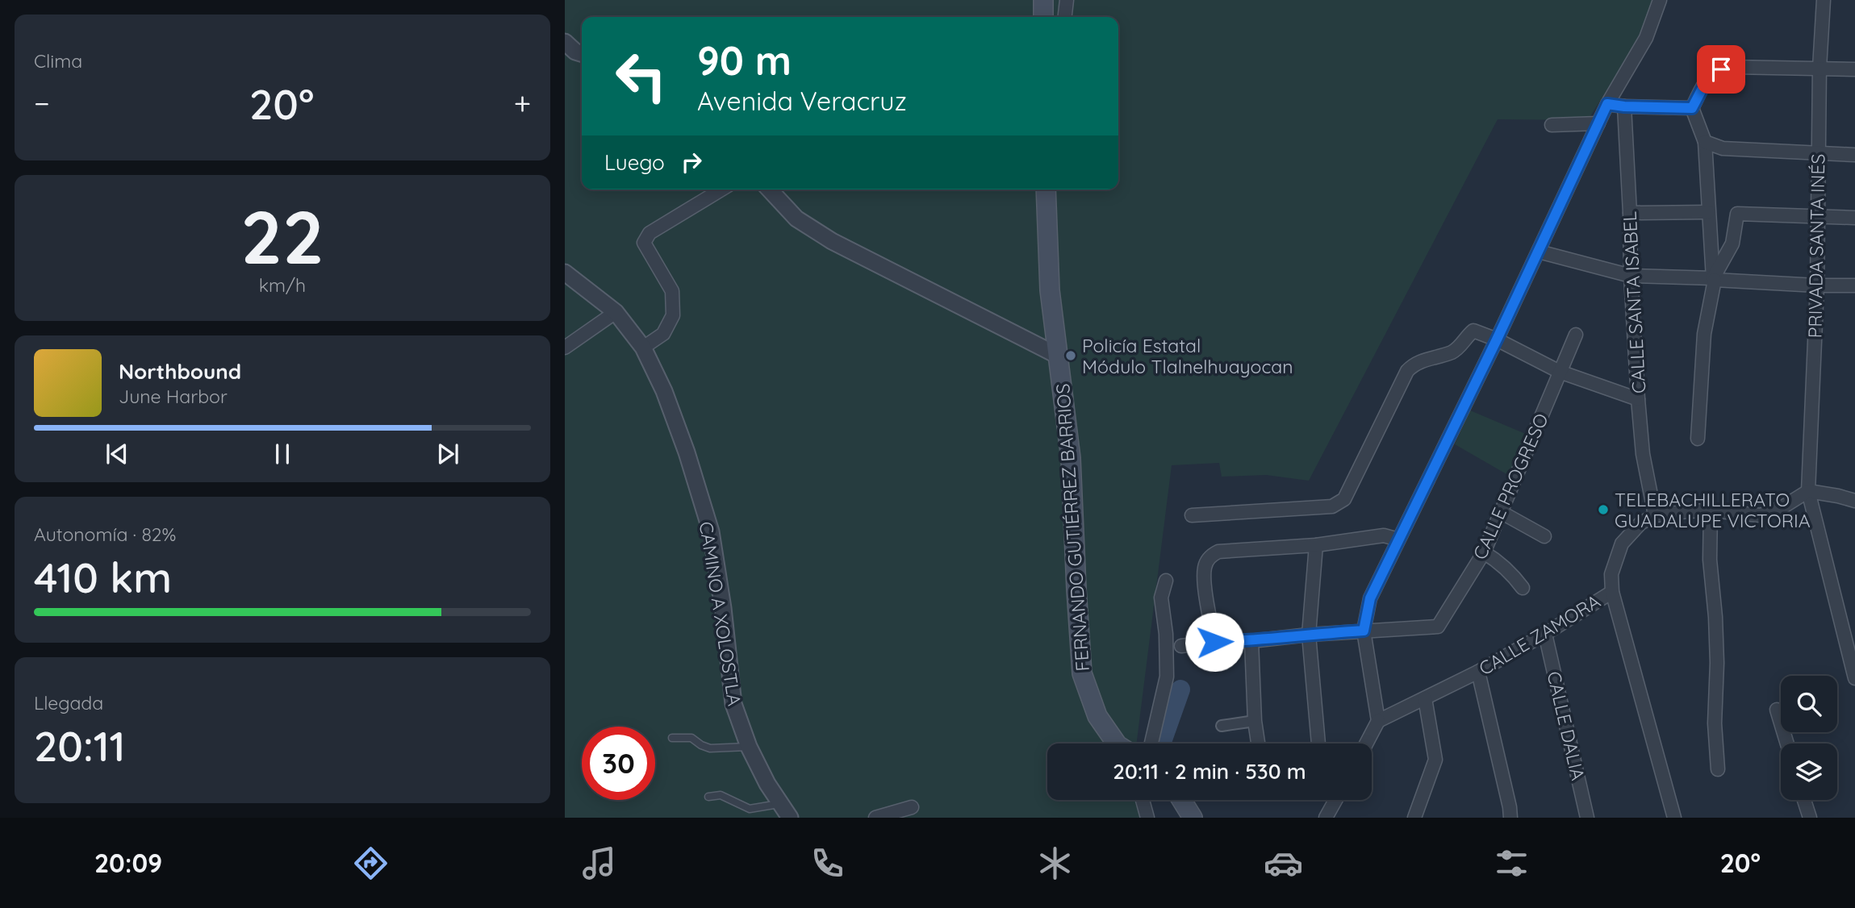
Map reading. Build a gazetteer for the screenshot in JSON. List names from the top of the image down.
{
  "streets": {
    "main road": ["FERNANDO GUTIÉRREZ BARRIOS"],
    "street": [
      "PRIVADA SANTA INÉS",
      "CALLE SANTA ISABEL",
      "CALLE PROGRESO",
      "CAMINO A XOLOSTLA",
      "CALLE ZAMORA",
      "CALLE DALIA"
    ]
  },
  "crossings": [
    ["PRIVADA SANTA INÉS", "CALLE ZAMORA"],
    ["CALLE SANTA ISABEL", "CALLE ZAMORA"],
    ["CALLE ZAMORA", "CALLE DALIA"]
  ],
  "places": ["Policía Estatal Módulo Tlalnelhuayocan", "TELEBACHILLERATO GUADALUPE VICTORIA"],
  "page": {
    "tile": [
      "Clima",
      ["22", "km/h"],
      ["Autonomía · 82%", "410 km"],
      ["Llegada", "20:11"]
    ],
    "turn": ["90 m", "Avenida Veracruz"],
    "heat": ["−", "20°", "+"],
    "then": "Luego",
    "song": ["Northbound", "June Harbor"],
    "limit": "30",
    "trip": "20:11 · 2 min · 530 m",
    "tabs": ["20:09", "20°"]
  }
}
